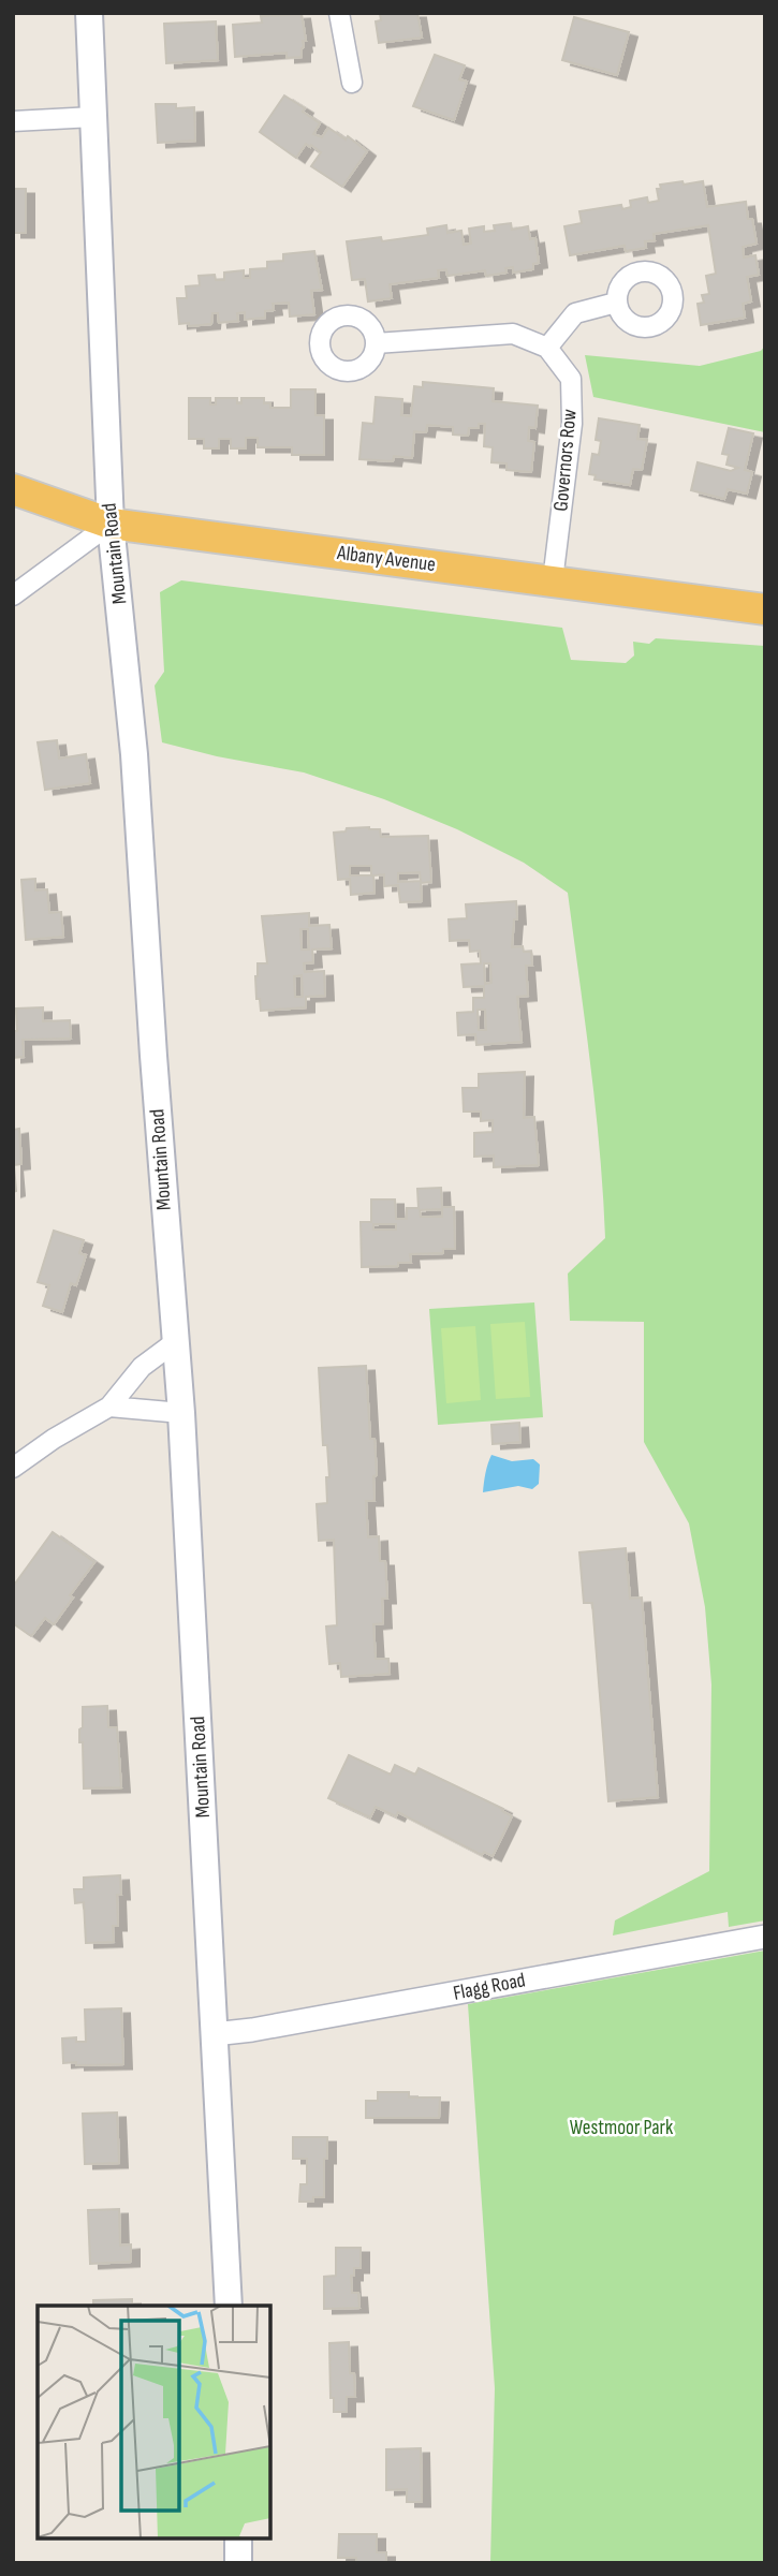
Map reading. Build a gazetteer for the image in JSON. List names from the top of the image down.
{
  "streets": {
    "highway": ["Albany Avenue"],
    "main road": ["Mountain Road"],
    "street": ["Governors Row", "Flagg Road"]
  },
  "crossings": [
    ["Governors Row", "Albany Avenue"],
    ["Mountain Road", "Albany Avenue"],
    ["Mountain Road", "Flagg Road"]
  ],
  "parks": ["Westmoor Park"]
}
